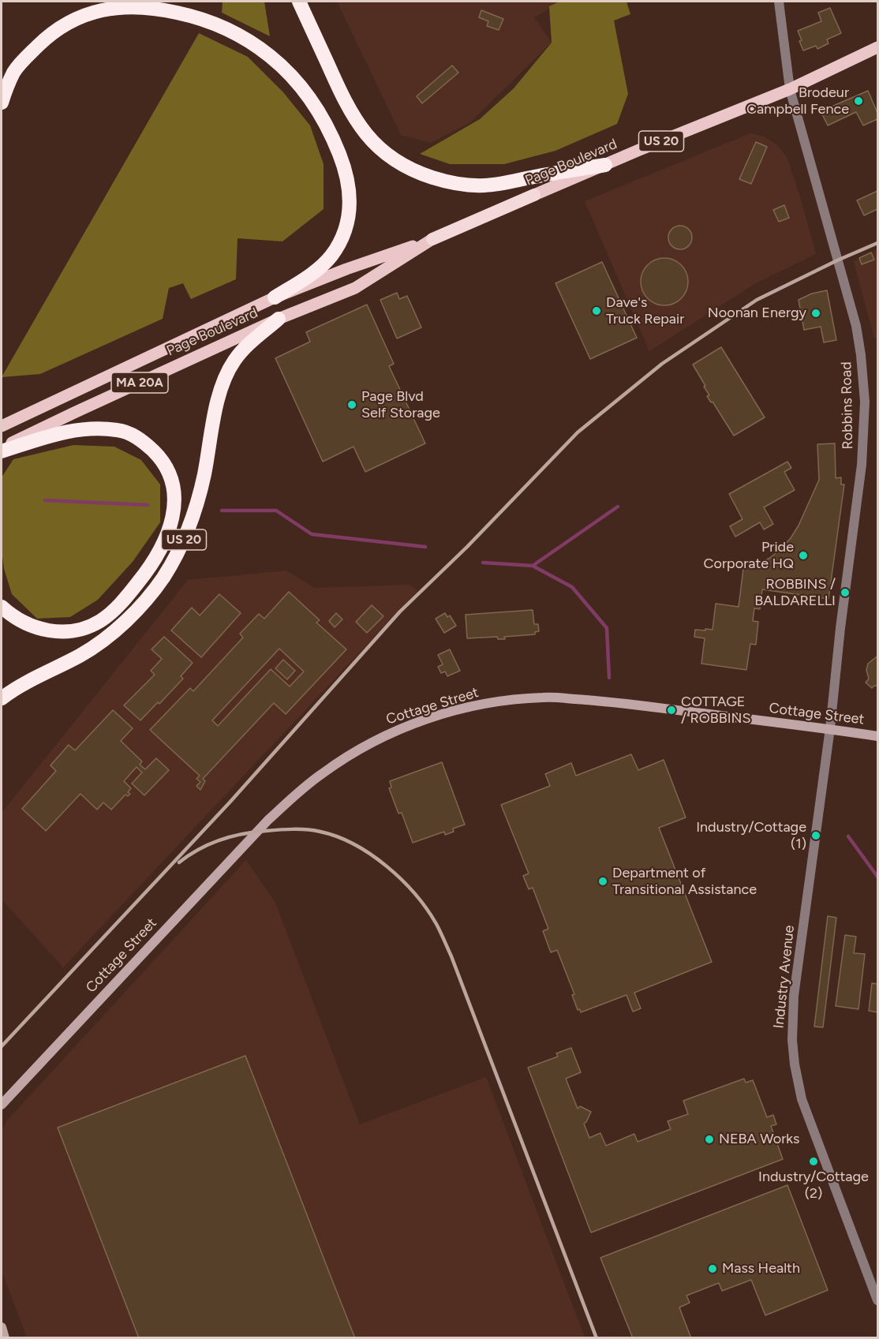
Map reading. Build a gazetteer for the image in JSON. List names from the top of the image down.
{
  "streets": {
    "highway": ["US 20", "Page Boulevard"],
    "main road": ["MA 20A", "Cottage Street"],
    "street": ["Robbins Road", "Industry Avenue"]
  },
  "crossings": [
    ["US 20", "Page Boulevard"],
    ["Page Boulevard", "Robbins Road"],
    ["Robbins Road", "Cottage Street"],
    ["Robbins Road", "Industry Avenue"],
    ["Cottage Street", "Industry Avenue"]
  ],
  "places": [
    "Brodeur Campbell Fence",
    "Dave's Truck Repair",
    "Noonan Energy",
    "Page Blvd Self Storage",
    "Pride Corporate HQ",
    "ROBBINS / BALDARELLI",
    "COTTAGE / ROBBINS",
    "Industry/Cottage (1)",
    "Department of Transitional Assistance",
    "NEBA Works",
    "Industry/Cottage (2)",
    "Mass Health"
  ]
}
